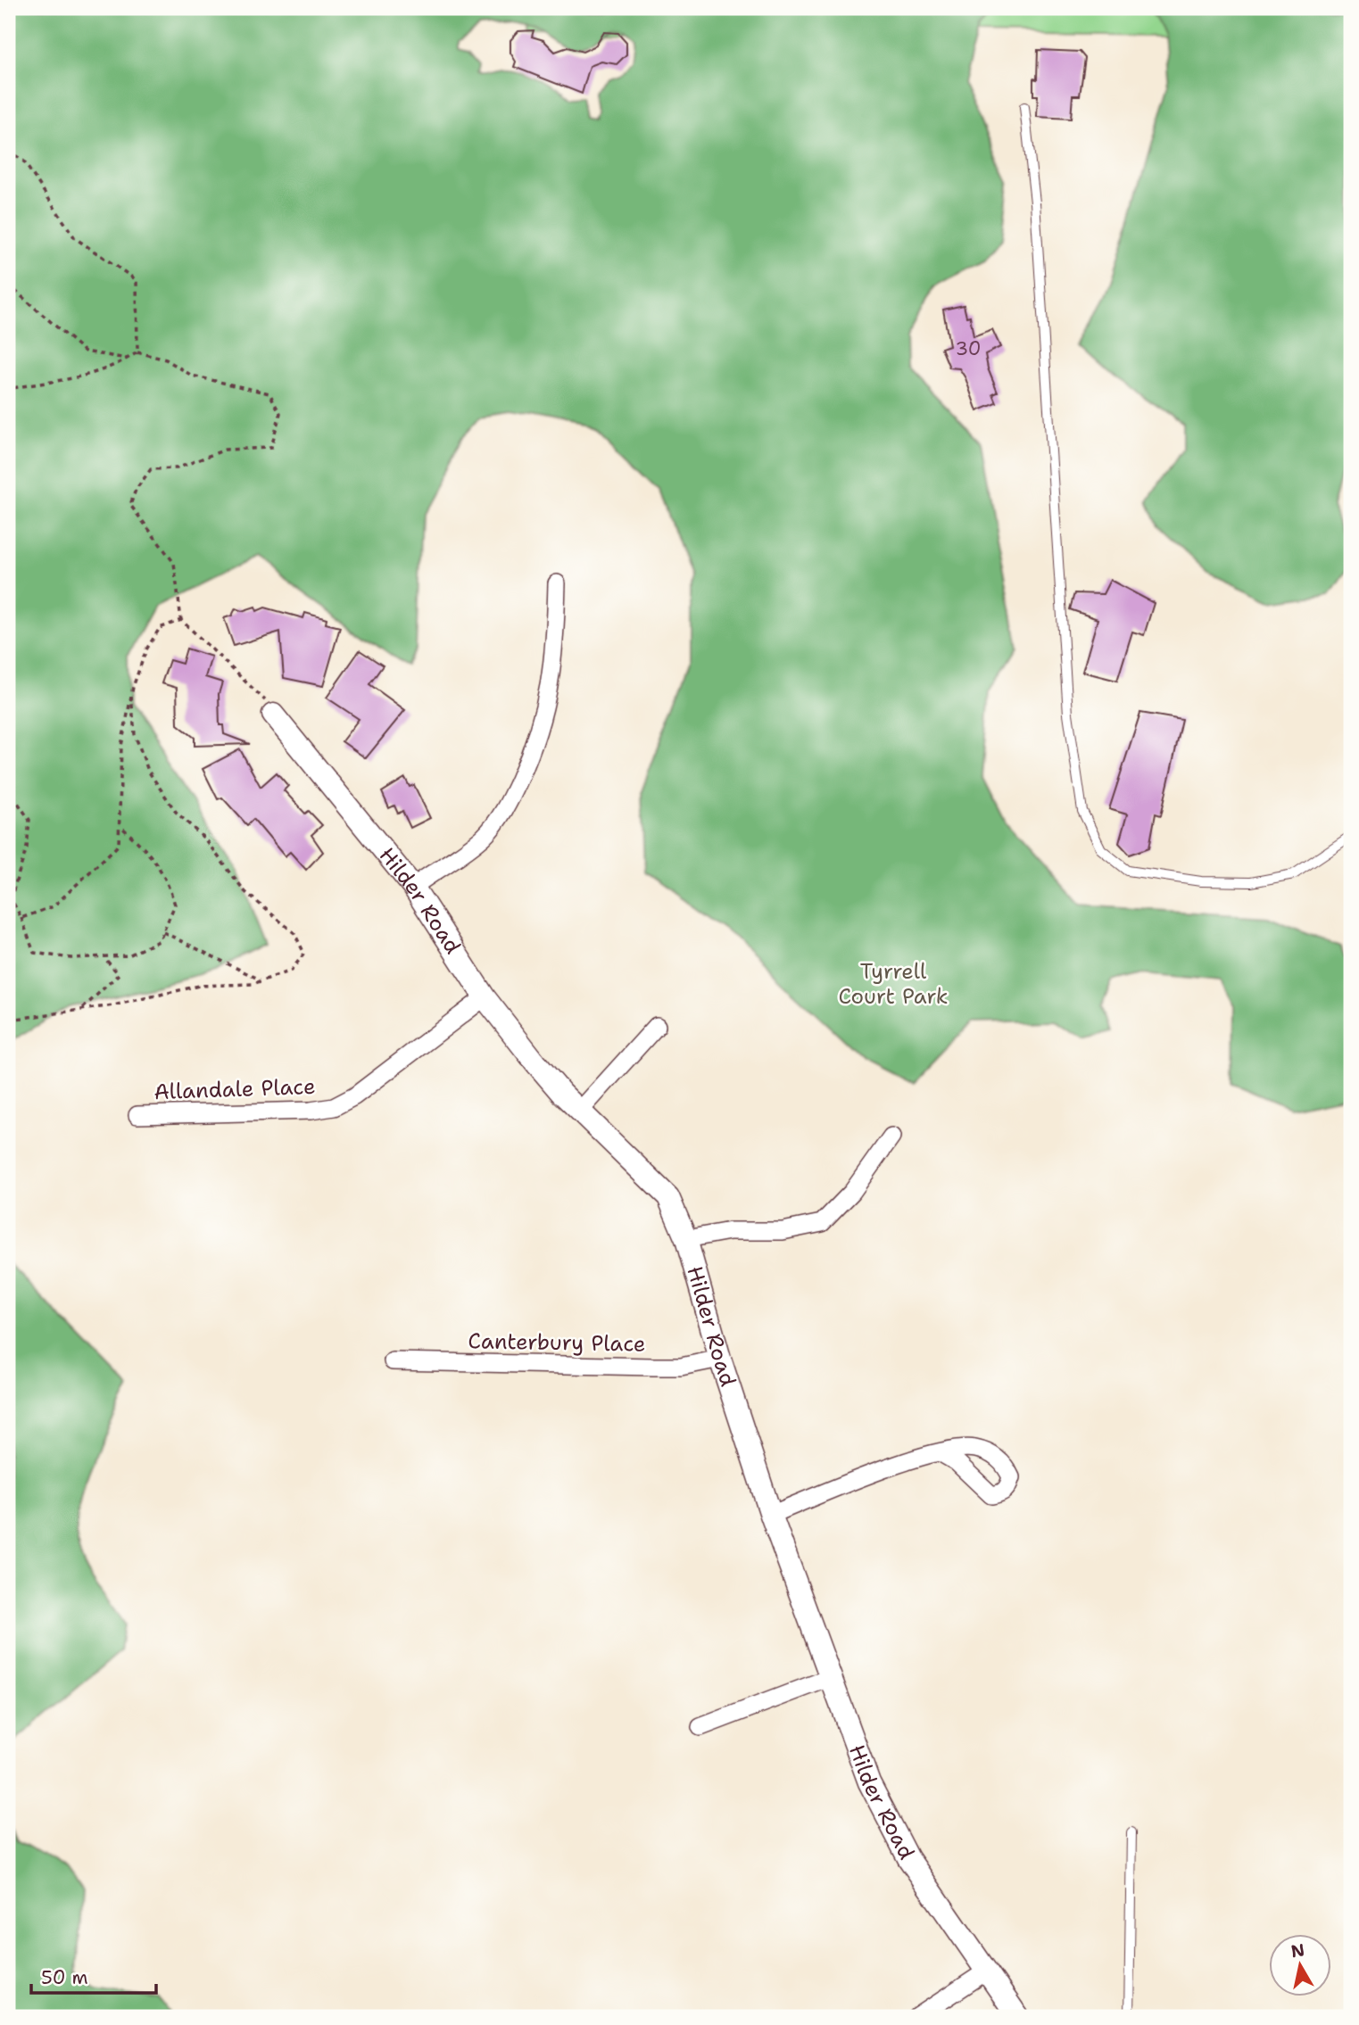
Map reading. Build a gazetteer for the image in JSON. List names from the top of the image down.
{
  "streets": {
    "street": ["Hilder Road", "Allandale Place", "Canterbury Place"]
  },
  "crossings": [
    ["Hilder Road", "Allandale Place"],
    ["Hilder Road", "Canterbury Place"]
  ],
  "parks": ["Tyrrell Court Park"],
  "house_numbers": ["30"],
  "scale_bar": "50 m",
  "north": "top"
}
